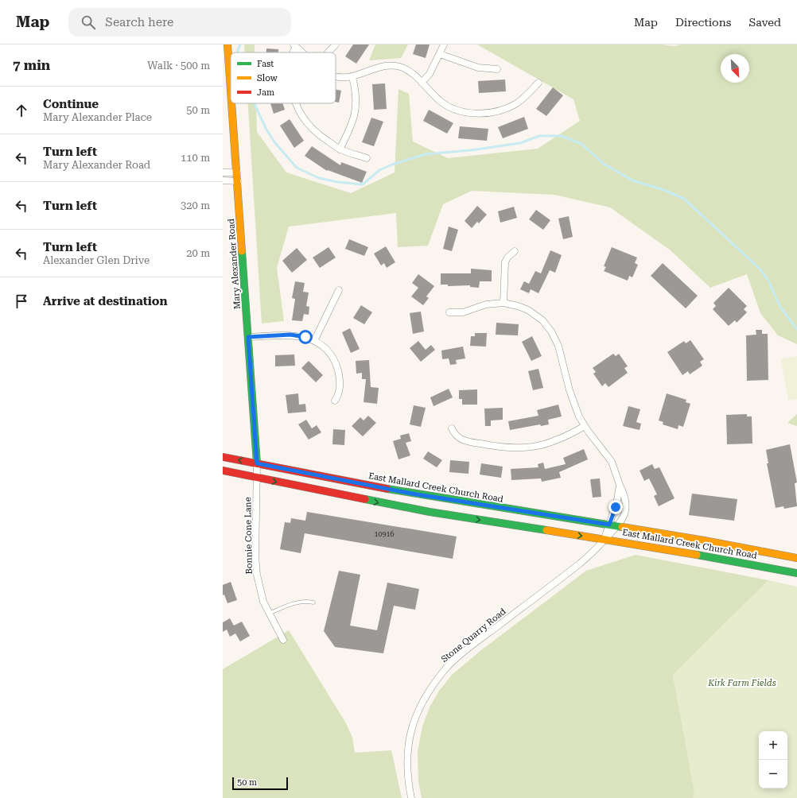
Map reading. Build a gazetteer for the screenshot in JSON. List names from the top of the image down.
{
  "streets": {
    "main road": ["Mary Alexander Road", "East Mallard Creek Church Road"],
    "street": ["Bonnie Cone Lane", "Stone Quarry Road"]
  },
  "crossings": [
    ["Mary Alexander Road", "East Mallard Creek Church Road"],
    ["Mary Alexander Road", "Bonnie Cone Lane"],
    ["East Mallard Creek Church Road", "Bonnie Cone Lane"],
    ["East Mallard Creek Church Road", "Stone Quarry Road"]
  ],
  "parks": ["Kirk Farm Fields"],
  "house_numbers": ["10916"],
  "legend": ["Fast", "Slow", "Jam"],
  "scale_bar": "50 m",
  "north": "bottom right",
  "page": {
    "header": "Map",
    "search": "Search here",
    "nav": ["Map", "Directions", "Saved"],
    "heading": ["7 min", "Walk · 500 m"],
    "list": [
      ["Continue", "Mary Alexander Place", "50 m"],
      ["Turn left", "Mary Alexander Road", "110 m"],
      ["Turn left", "320 m"],
      ["Turn left", "Alexander Glen Drive", "20 m"],
      "Arrive at destination"
    ],
    "map_buttons": ["+", "−"],
    "scale": "50 m"
  }
}
